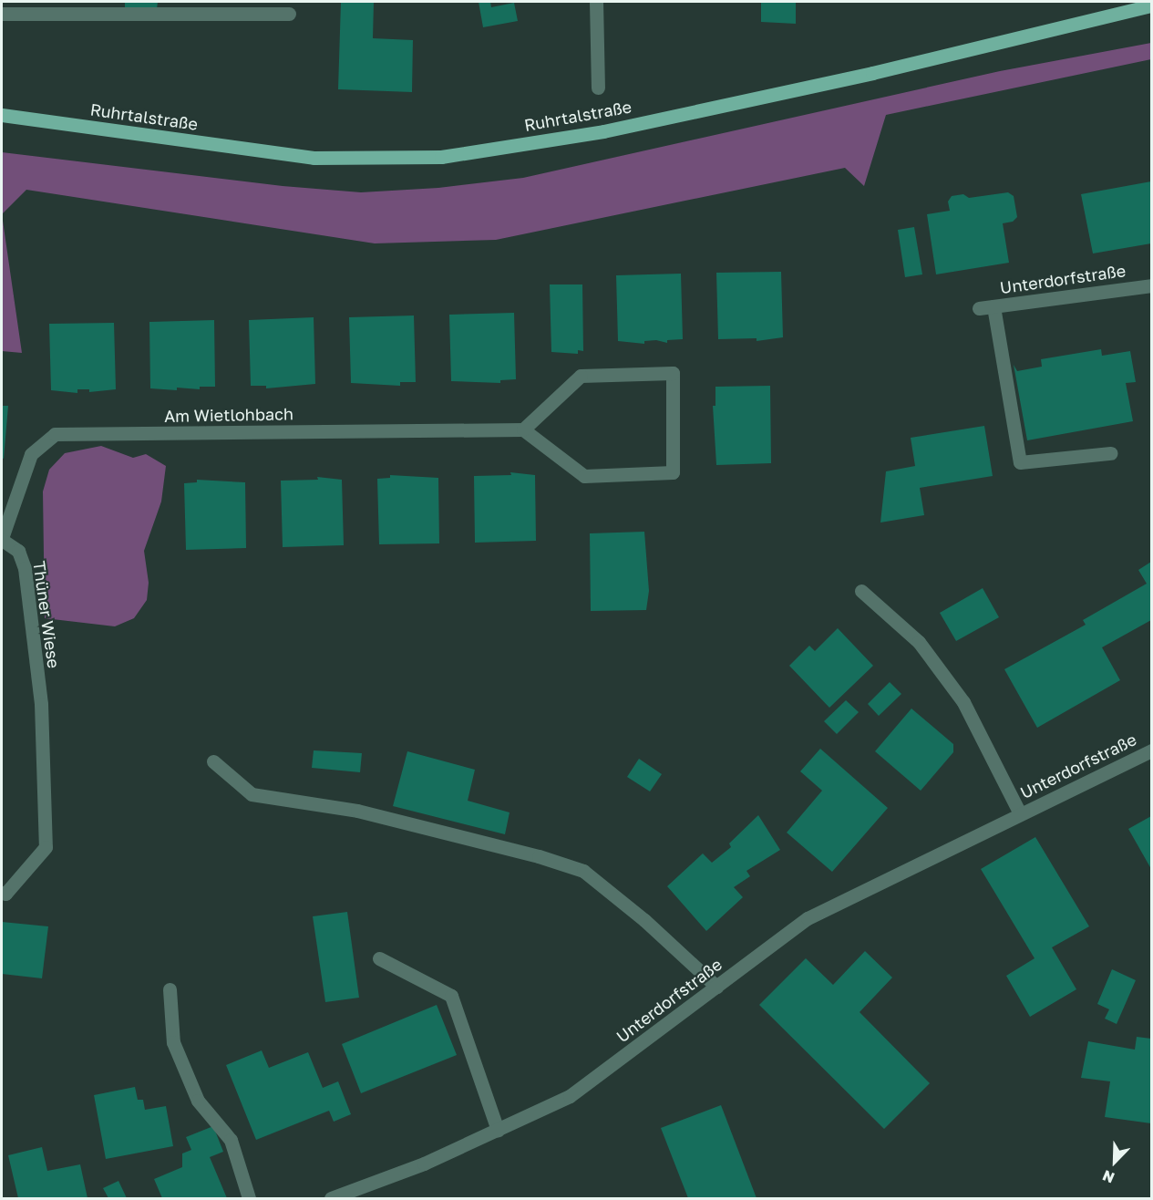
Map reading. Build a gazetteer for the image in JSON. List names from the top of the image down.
{
  "streets": {
    "main road": ["Ruhrtalstraße"],
    "street": ["Unterdorfstraße", "Am Wietlohbach", "Thüner Wiese"]
  },
  "crossings": [
    ["Am Wietlohbach", "Thüner Wiese"]
  ],
  "north": "bottom left"
}
